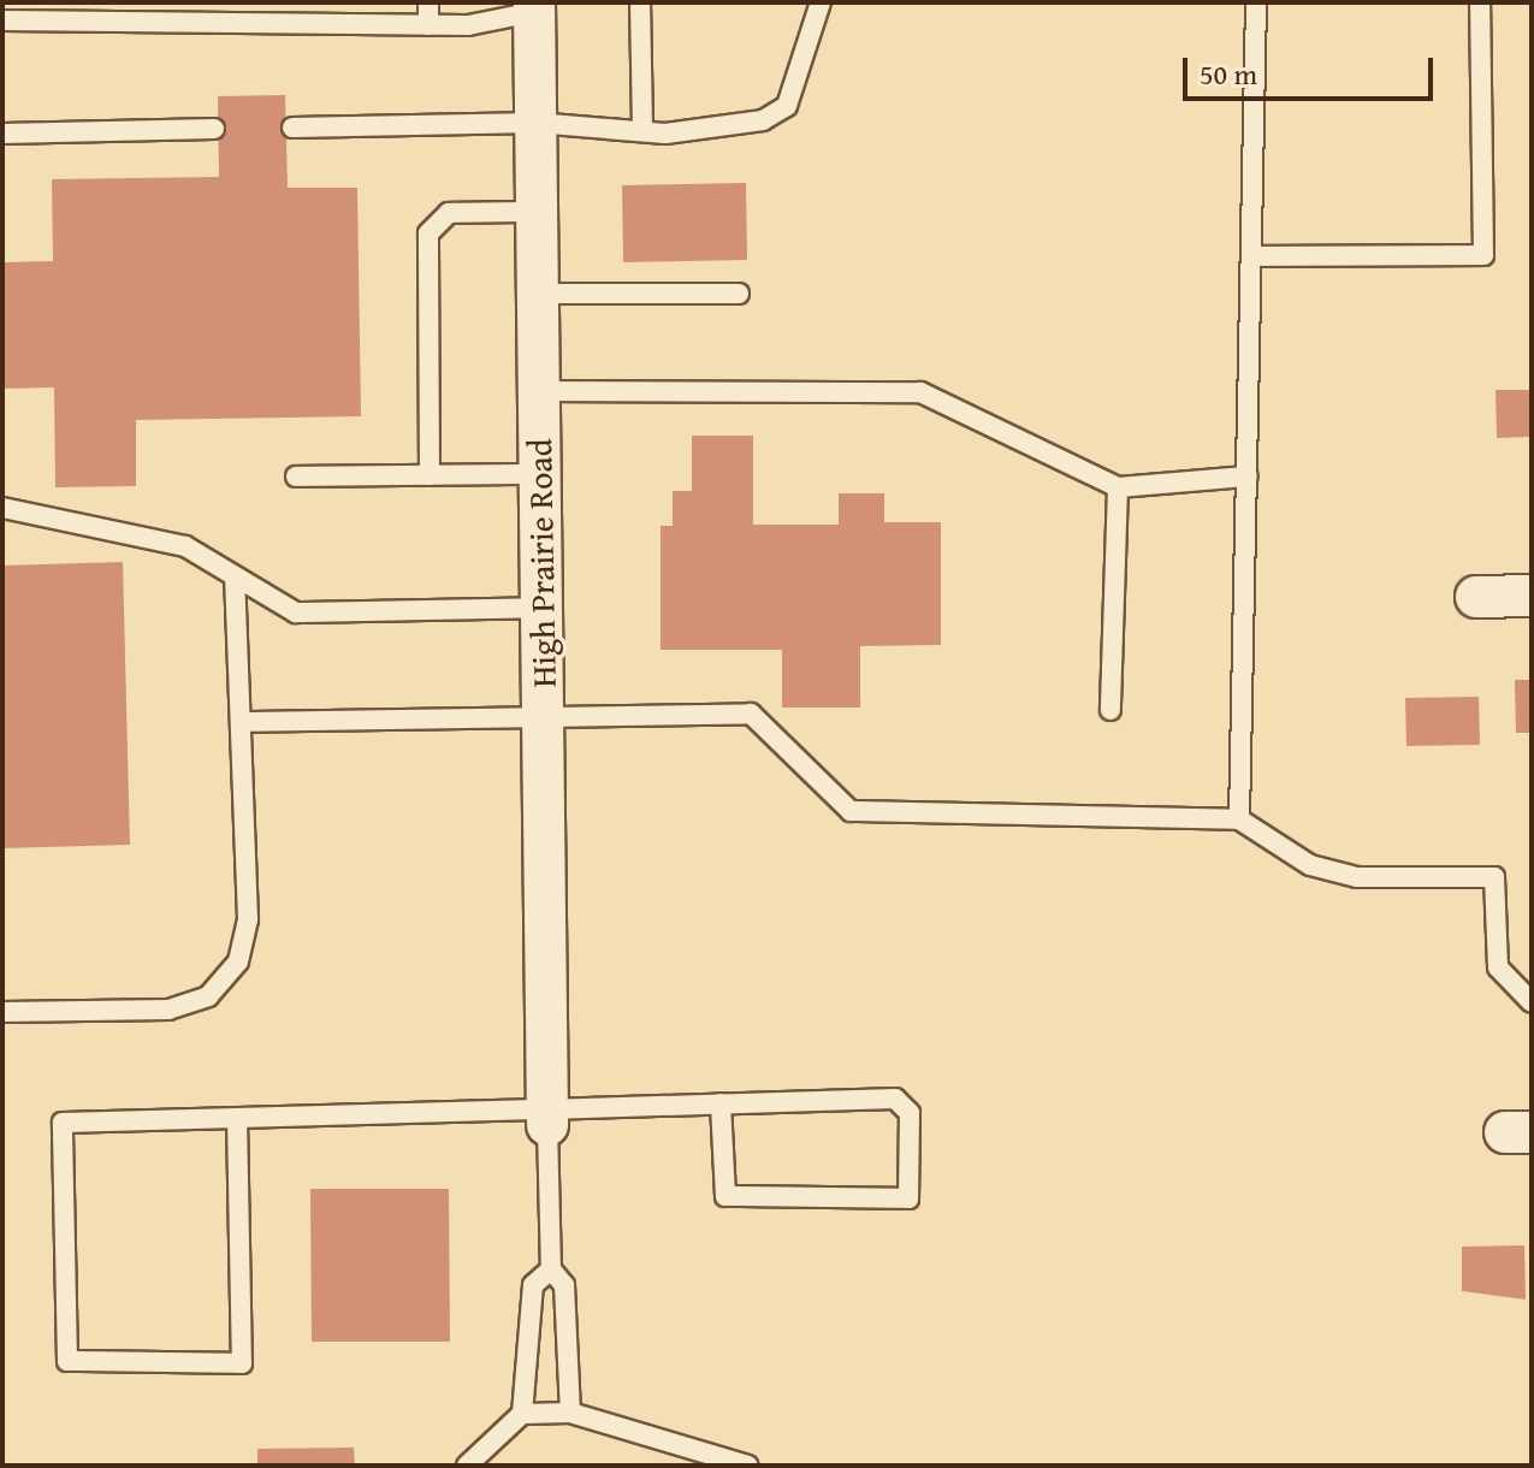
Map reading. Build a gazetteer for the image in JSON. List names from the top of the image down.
{
  "streets": {
    "street": ["High Prairie Road"]
  },
  "scale_bar": "50 m"
}
